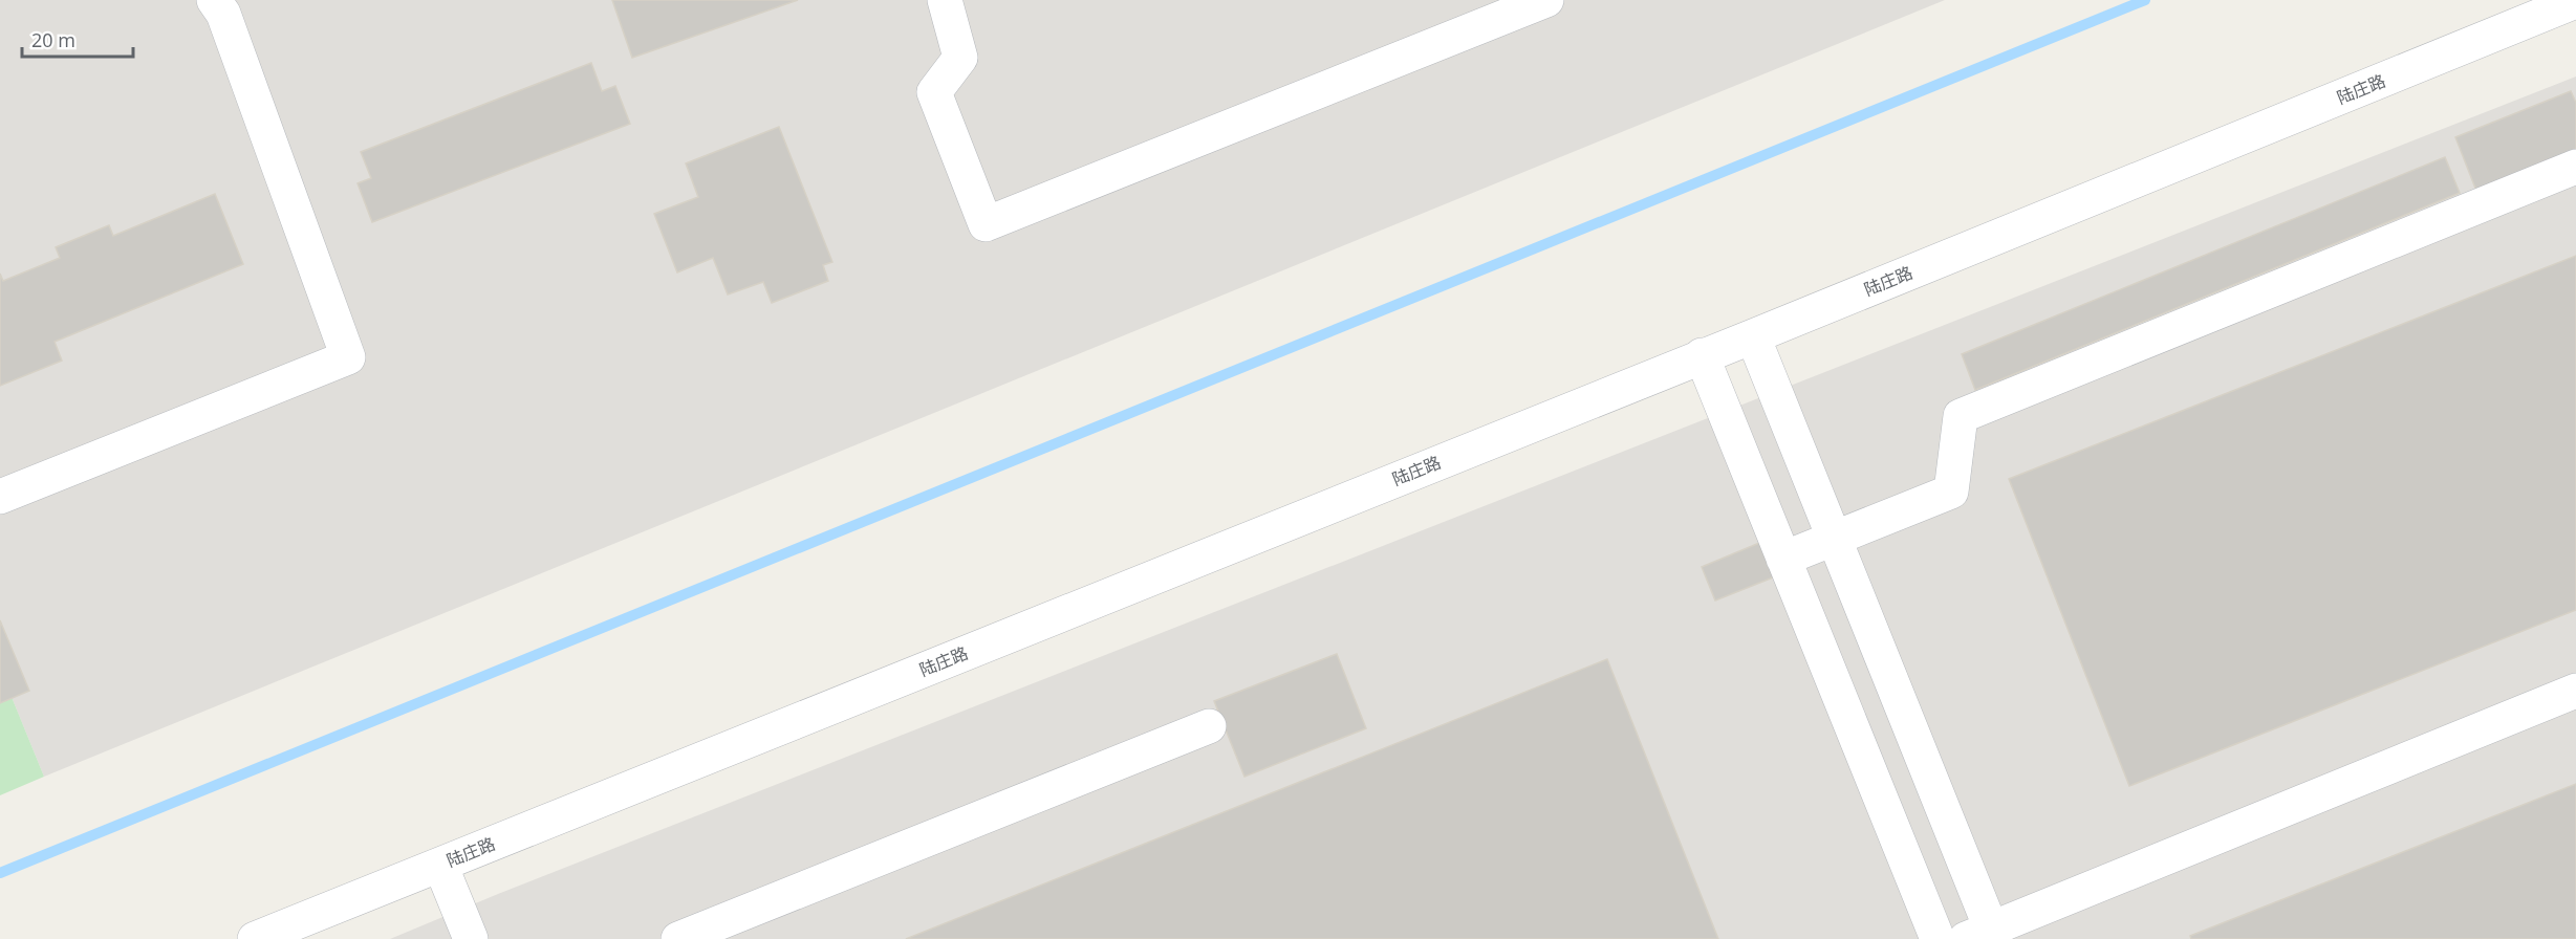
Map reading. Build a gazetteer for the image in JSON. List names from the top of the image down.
{
  "streets": {
    "street": ["陆庄路"]
  },
  "scale_bar": "20 m"
}
